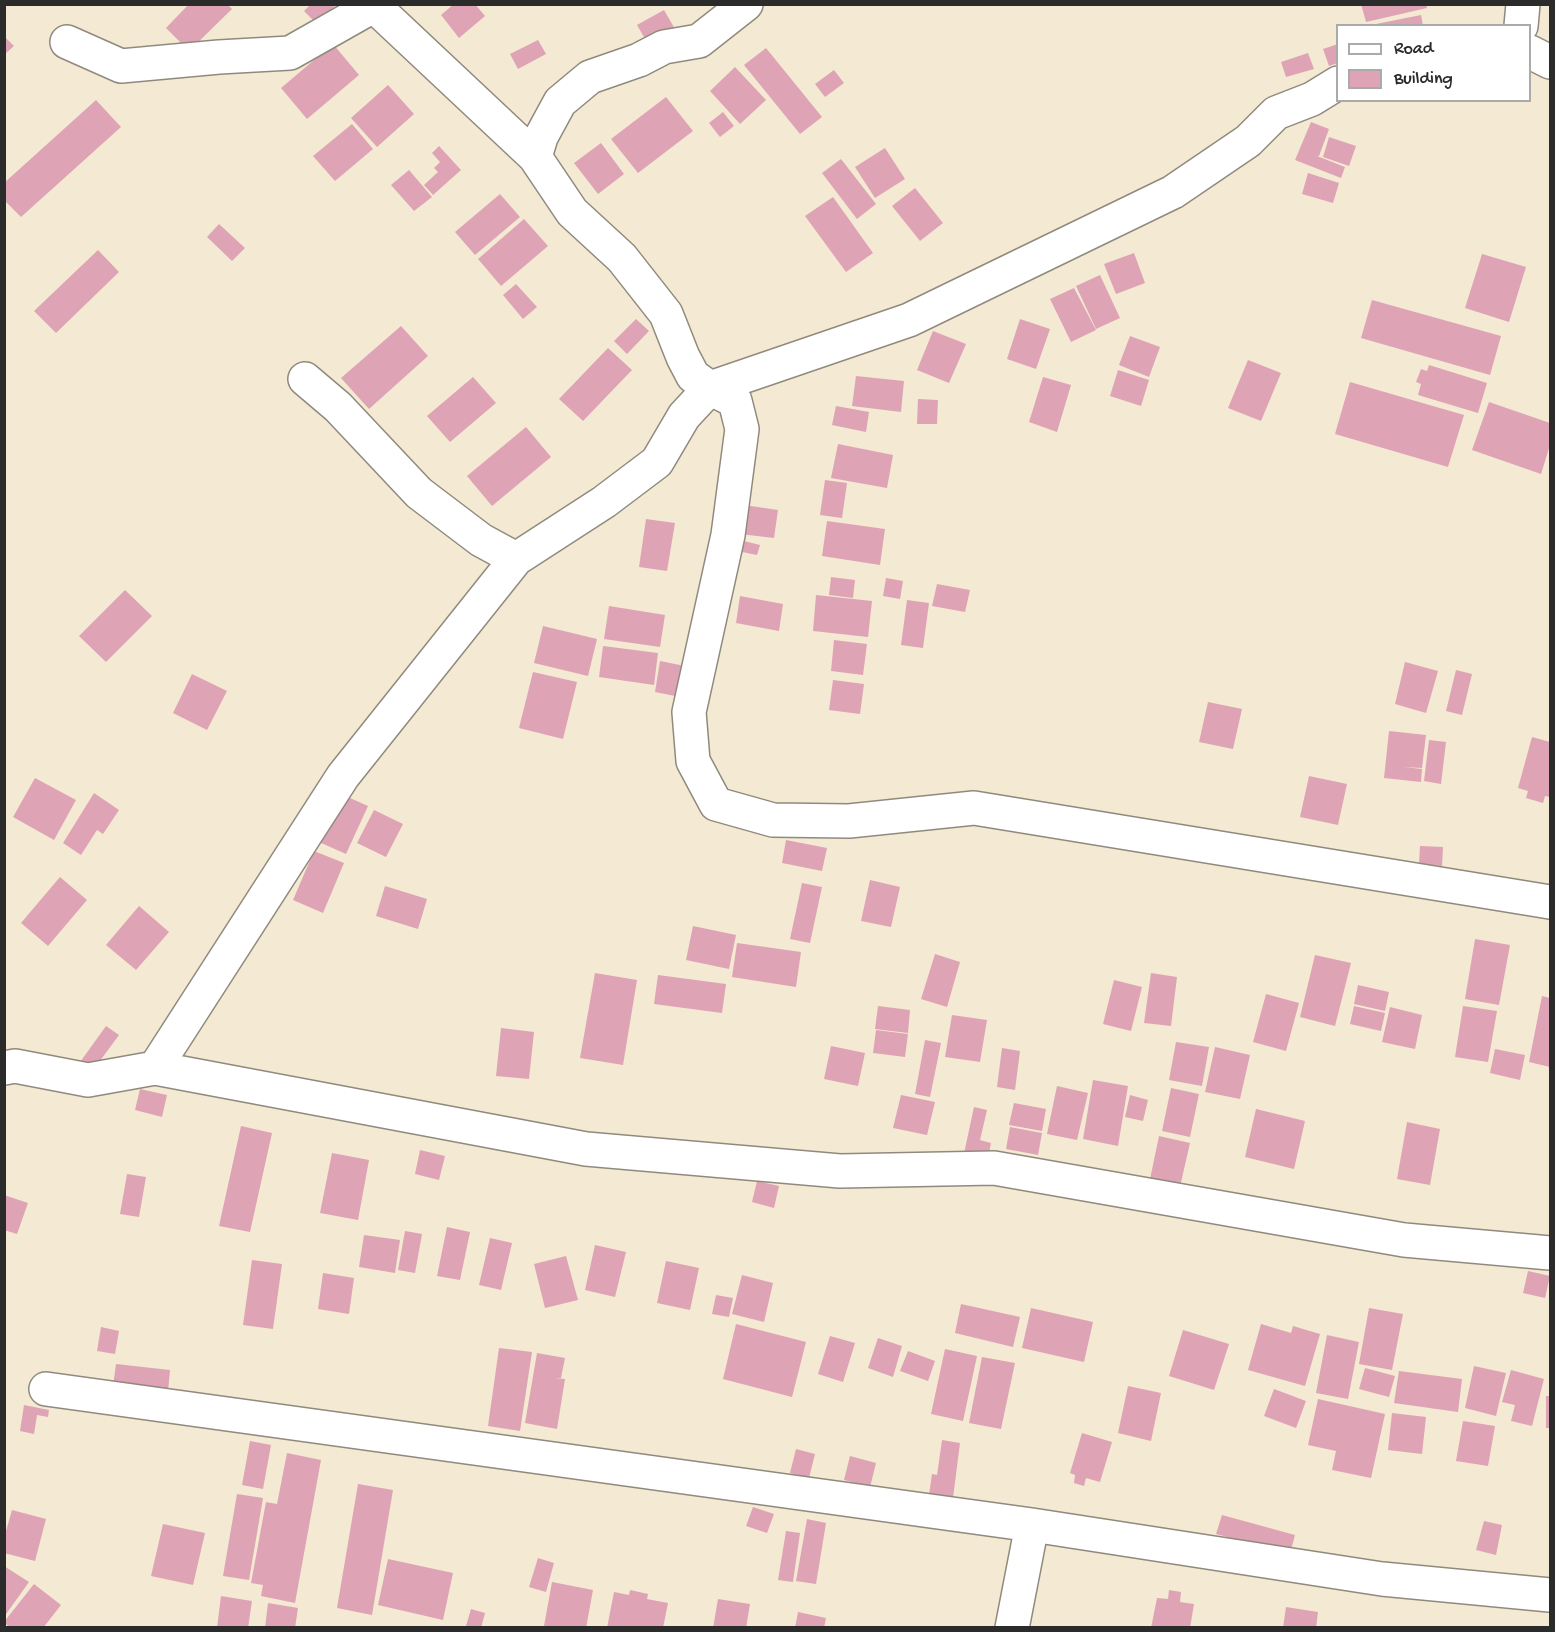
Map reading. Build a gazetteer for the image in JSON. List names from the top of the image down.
{
  "legend": ["Road", "Building"]
}
